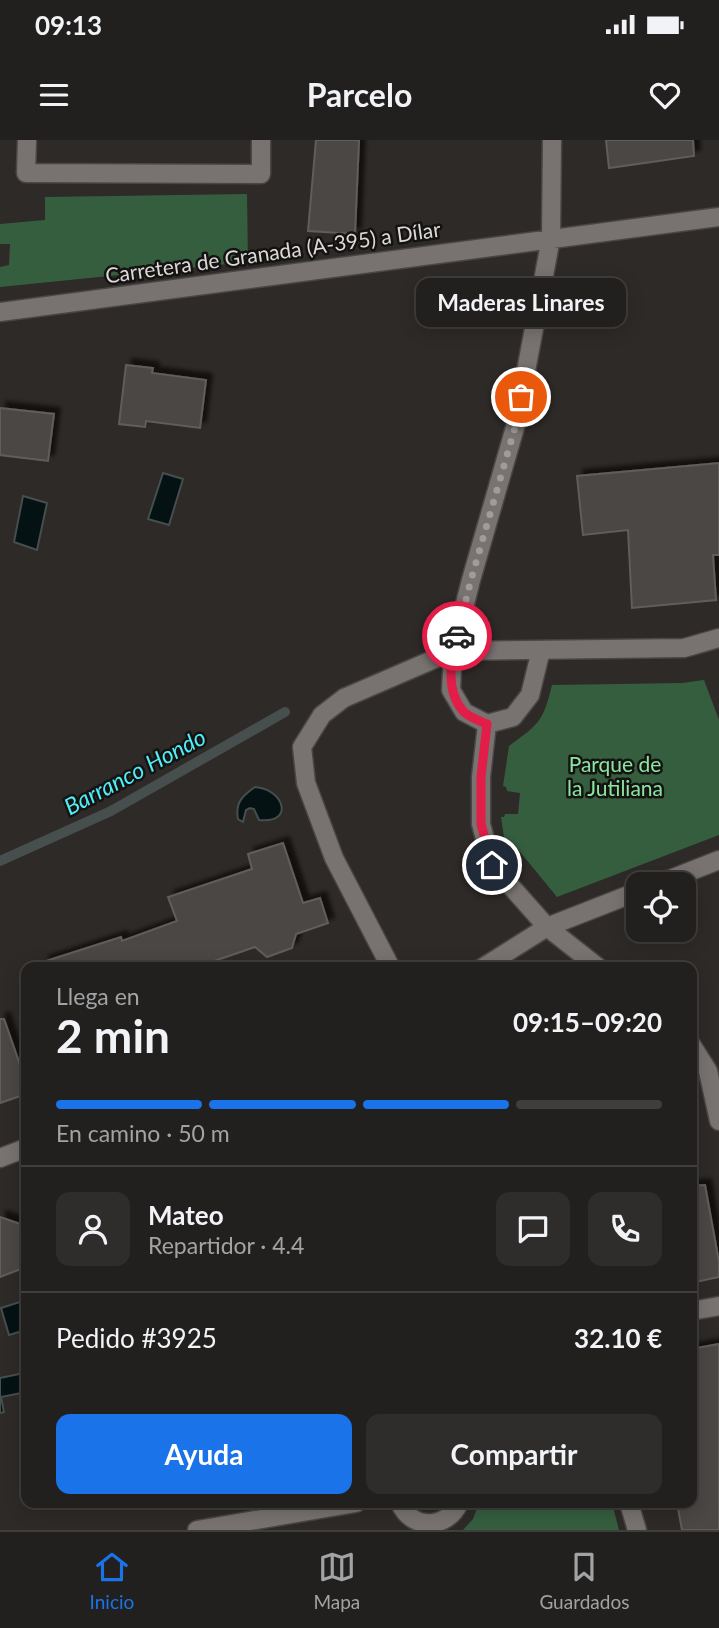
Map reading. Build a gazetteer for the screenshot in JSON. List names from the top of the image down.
{
  "streets": {
    "street": ["Carretera de Granada (A-395) a Dílar"]
  },
  "water": ["Barranco Hondo"],
  "parks": ["Parque de la Jutiliana"],
  "places": ["Maderas Linares"],
  "page": {
    "status": "09:13",
    "header": "Parcelo",
    "bubble": "Maderas Linares",
    "heading": ["2 min", "Llega en", "09:15–09:20"],
    "panel": [
      "Mateo",
      "Repartidor · 4.4",
      "Pedido #3925",
      "32.10 €"
    ],
    "bar": "En camino · 50 m",
    "buttons": ["Ayuda", "Compartir"],
    "tabs": ["Inicio", "Mapa", "Guardados"]
  }
}
